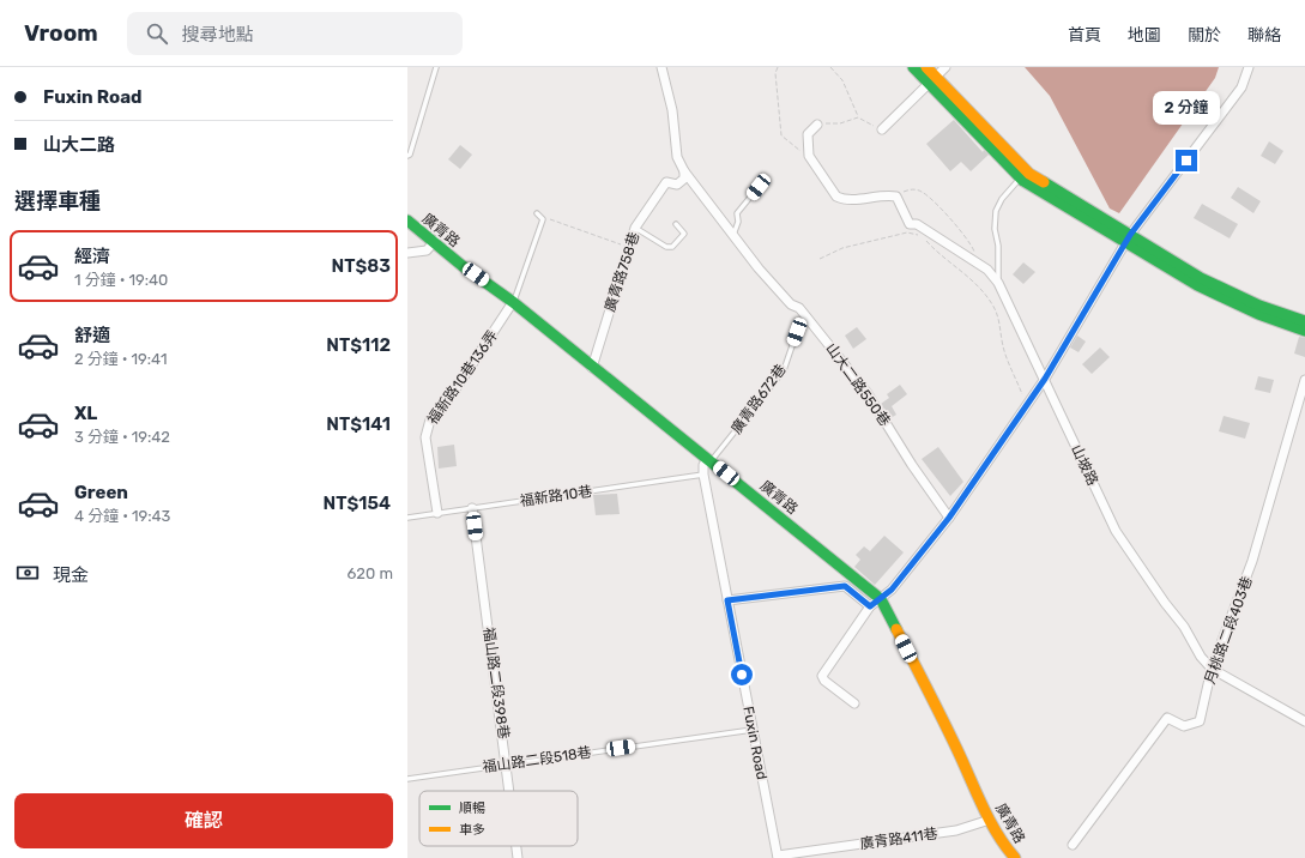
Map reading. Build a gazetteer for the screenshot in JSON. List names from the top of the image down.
{
  "streets": {
    "street": [
      "廣青路",
      "廣青路758巷",
      "福新路10巷136弄",
      "山大二路550巷",
      "山坡路",
      "月桃路二段403巷",
      "福山路二段398巷",
      "Fuxin Road",
      "廣青路411巷"
    ],
    "lane": ["廣青路672巷", "福新路10巷", "福山路二段518巷"]
  },
  "crossings": [
    ["廣青路", "廣青路758巷"],
    ["廣青路", "福新路10巷136弄"],
    ["廣青路", "廣青路672巷"],
    ["廣青路", "Fuxin Road"],
    ["廣青路", "廣青路411巷"],
    ["廣青路758巷", "山大二路550巷"],
    ["福新路10巷136弄", "福新路10巷"],
    ["廣青路672巷", "Fuxin Road"],
    ["山坡路", "月桃路二段403巷"],
    ["福新路10巷", "福山路二段398巷"],
    ["福新路10巷", "Fuxin Road"],
    ["福山路二段398巷", "福山路二段518巷"],
    ["Fuxin Road", "福山路二段518巷"],
    ["Fuxin Road", "廣青路411巷"]
  ],
  "legend": ["順暢", "車多"],
  "page": {
    "header": "Vroom",
    "search": "搜尋地點",
    "nav": [
      "首頁",
      "地圖",
      "關於",
      "聯絡"
    ],
    "banner": ["Fuxin Road", "山大二路"],
    "bubble": "2 分鐘",
    "heading": "選擇車種",
    "list": [
      {
        "name": "經濟",
        "note": "1 分鐘 · 19:40",
        "value": "NT$83"
      },
      {
        "name": "舒適",
        "note": "2 分鐘 · 19:41",
        "value": "NT$112"
      },
      {
        "name": "XL",
        "note": "3 分鐘 · 19:42",
        "value": "NT$141"
      },
      {
        "name": "Green",
        "note": "4 分鐘 · 19:43",
        "value": "NT$154"
      }
    ],
    "pay": ["現金", "620 m"],
    "buttons": "確認"
  }
}
